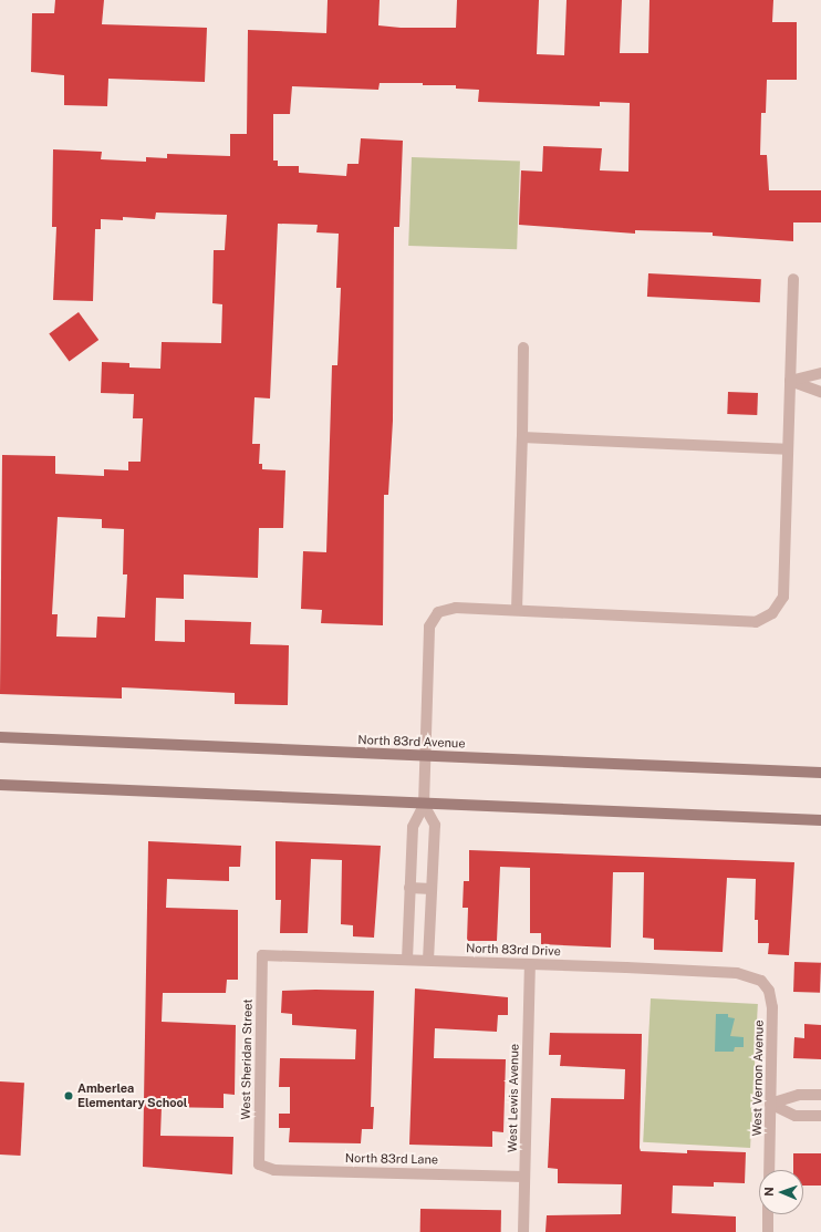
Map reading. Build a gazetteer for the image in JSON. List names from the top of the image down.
{
  "streets": {
    "main road": ["North 83rd Avenue"],
    "street": [
      "North 83rd Drive",
      "West Sheridan Street",
      "West Vernon Avenue",
      "West Lewis Avenue",
      "North 83rd Lane"
    ]
  },
  "crossings": [
    ["North 83rd Drive", "West Sheridan Street"],
    ["North 83rd Drive", "West Vernon Avenue"],
    ["North 83rd Drive", "West Lewis Avenue"],
    ["West Sheridan Street", "North 83rd Lane"],
    ["West Lewis Avenue", "North 83rd Lane"]
  ],
  "places": ["Amberlea Elementary School"],
  "north": "left"
}
